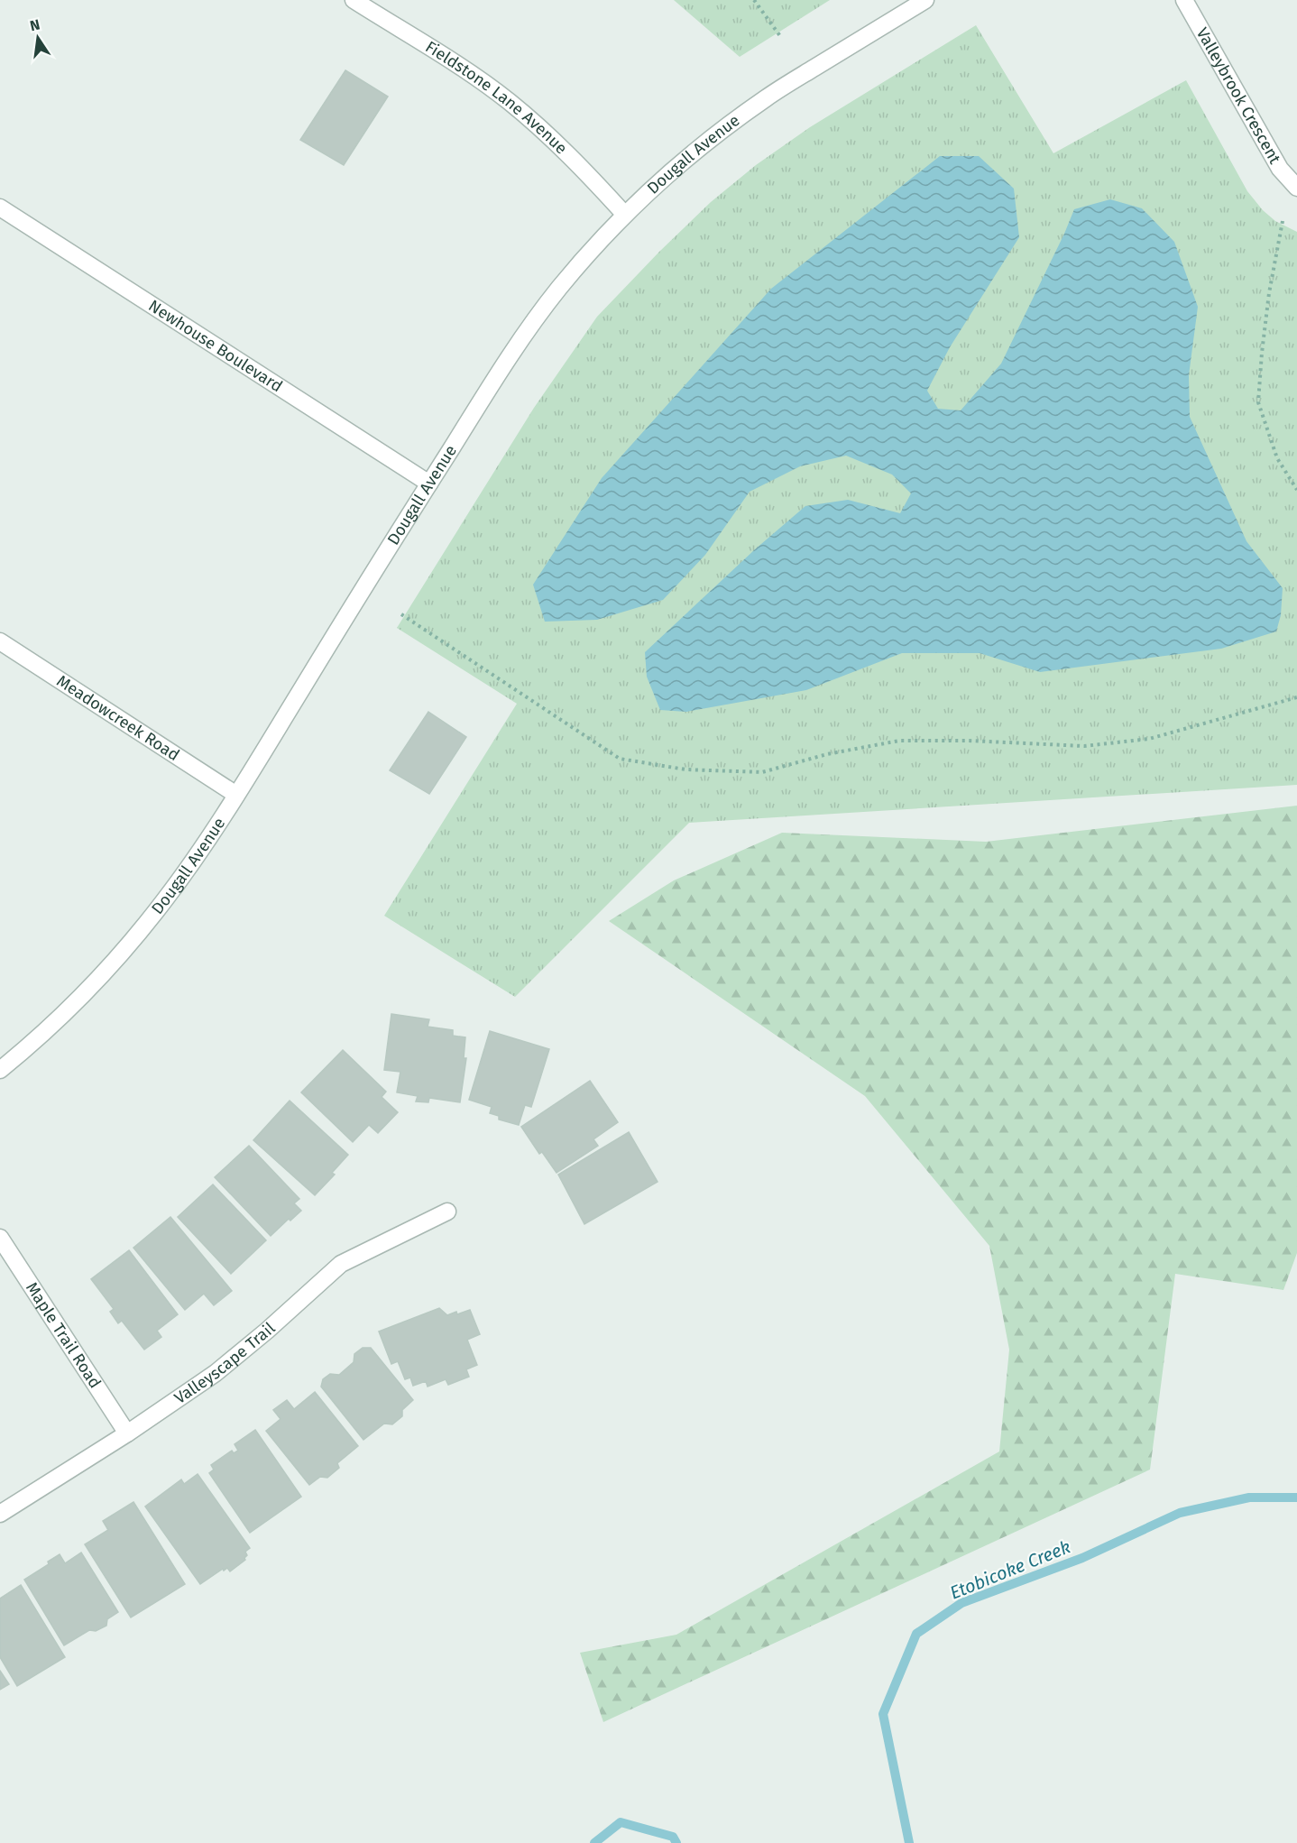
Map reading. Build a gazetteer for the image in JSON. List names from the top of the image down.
{
  "streets": {
    "street": [
      "Valleybrook Crescent",
      "Fieldstone Lane Avenue",
      "Dougall Avenue",
      "Newhouse Boulevard",
      "Meadowcreek Road",
      "Maple Trail Road",
      "Valleyscape Trail"
    ]
  },
  "crossings": [
    ["Fieldstone Lane Avenue", "Dougall Avenue"],
    ["Dougall Avenue", "Newhouse Boulevard"],
    ["Dougall Avenue", "Meadowcreek Road"],
    ["Maple Trail Road", "Valleyscape Trail"]
  ],
  "water": ["Etobicoke Creek"],
  "north": "top"
}
